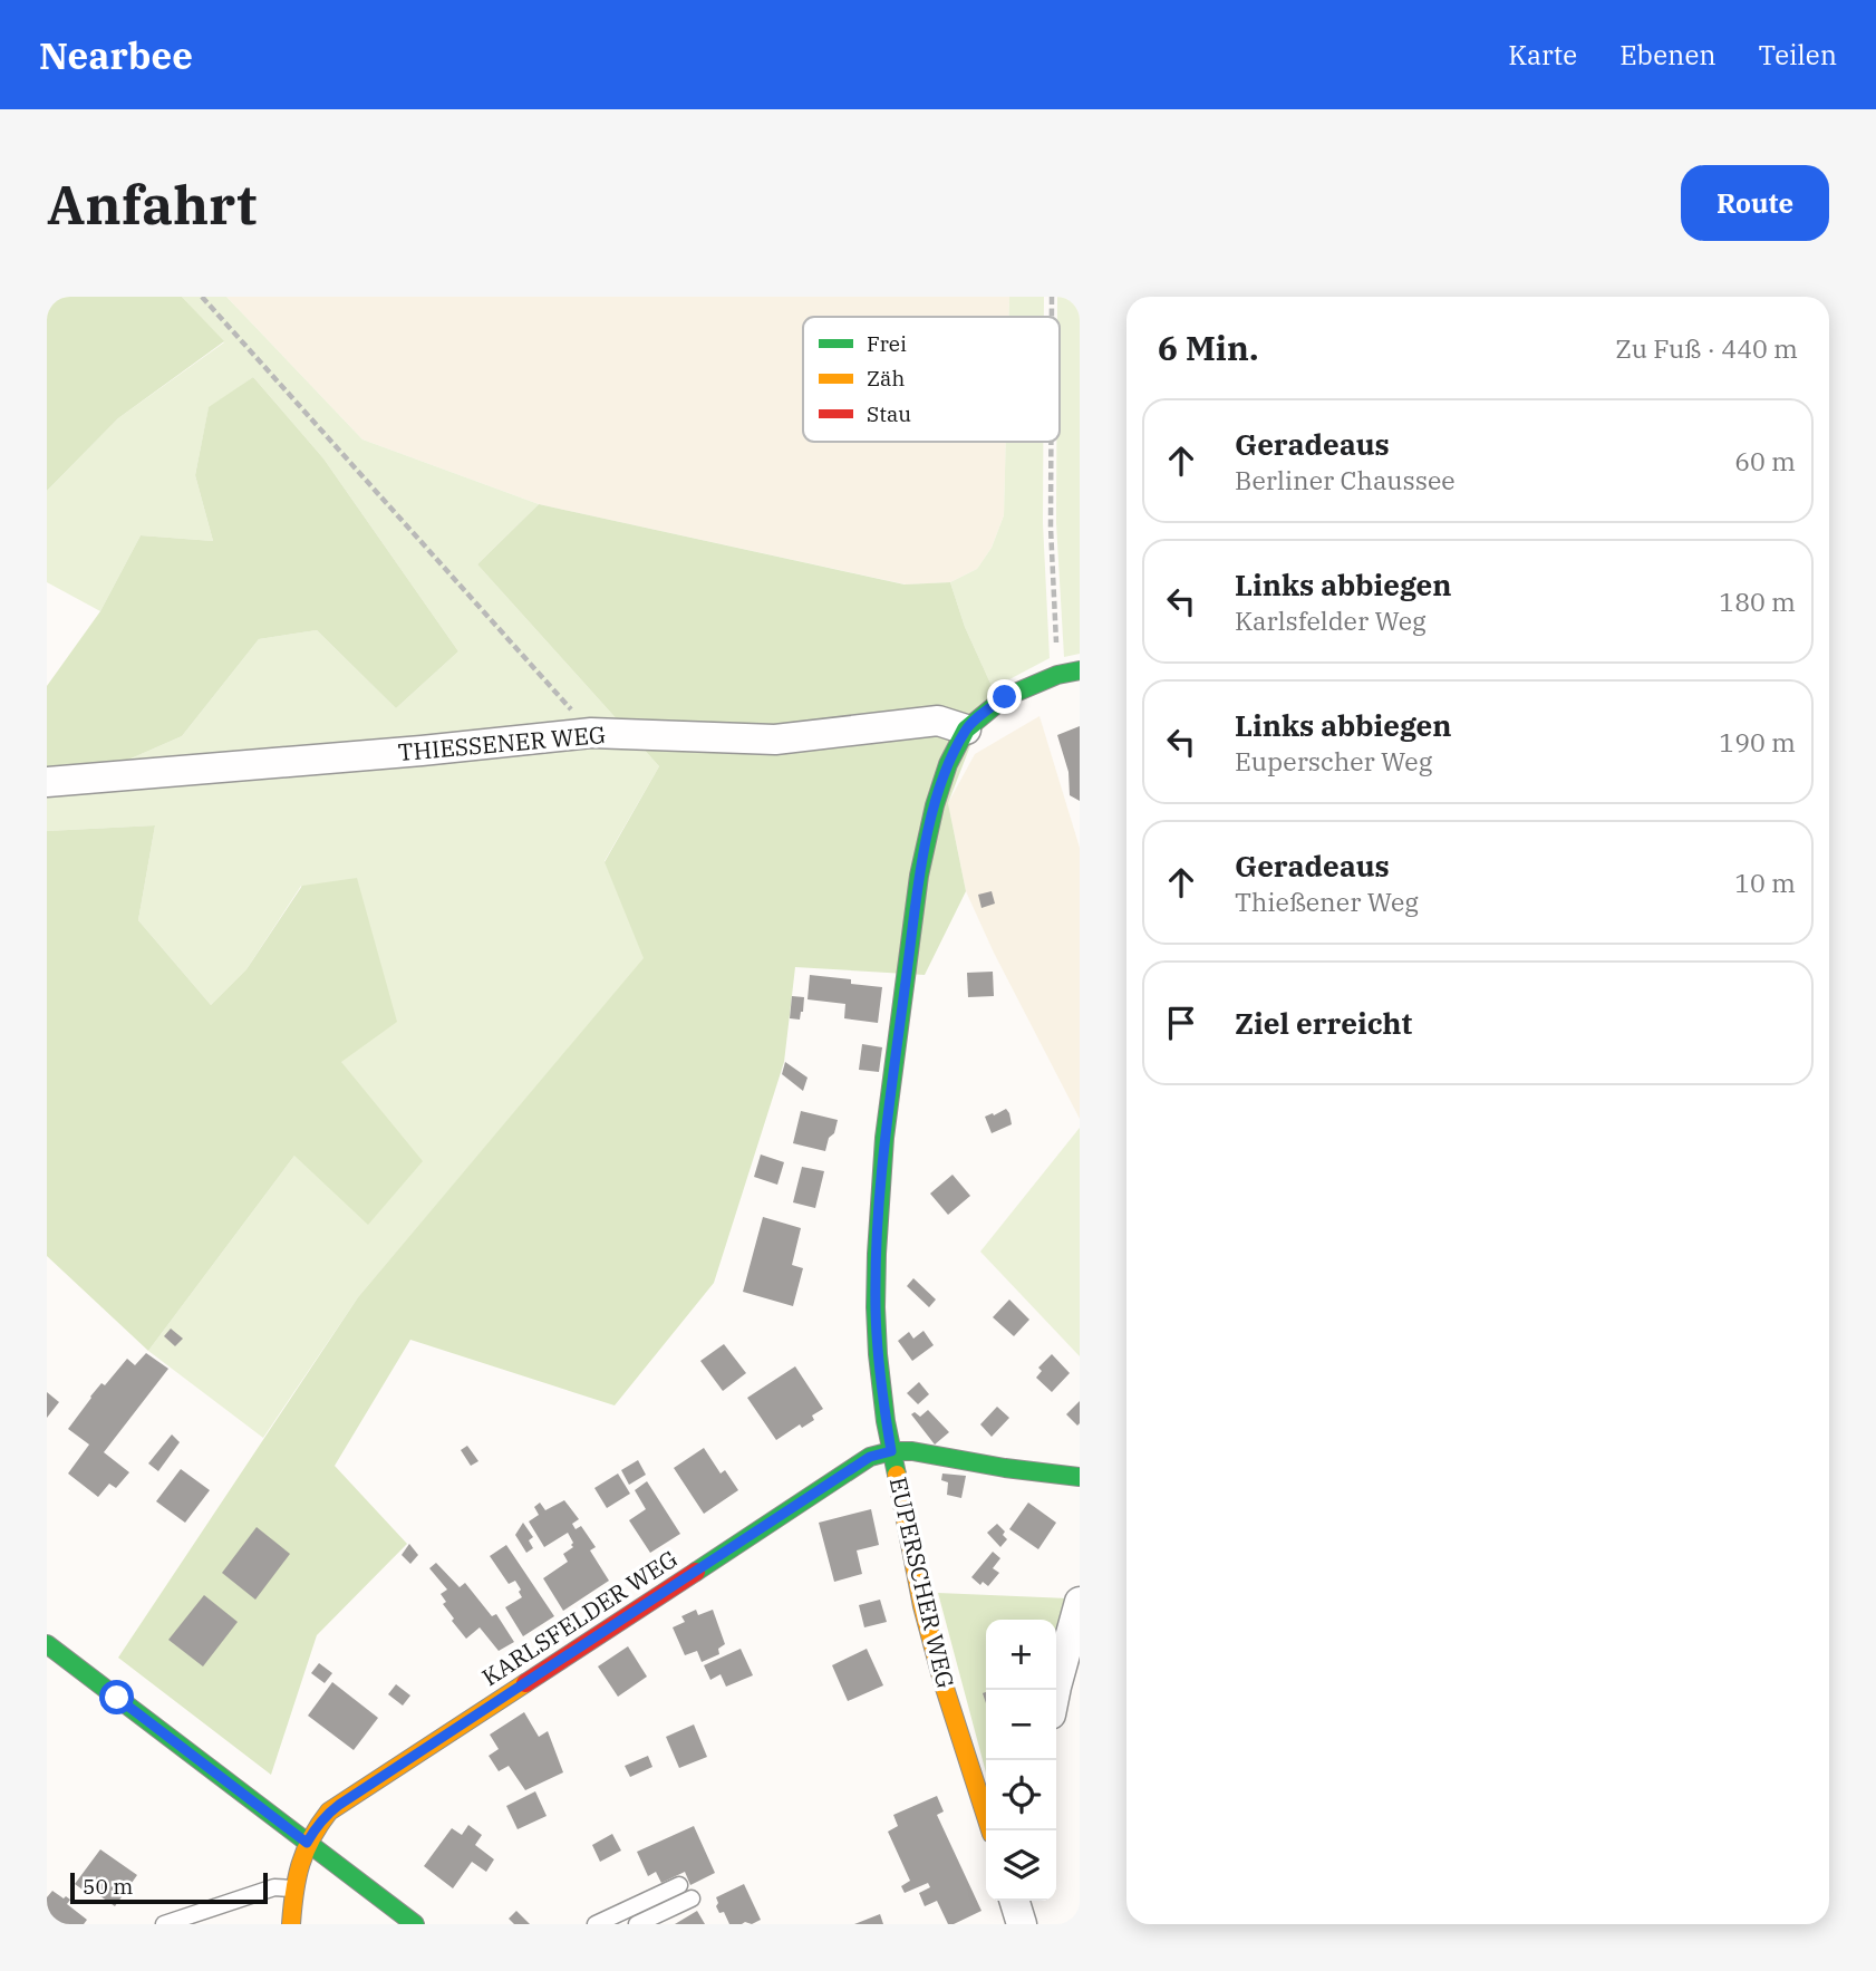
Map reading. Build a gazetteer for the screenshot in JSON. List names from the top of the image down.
{
  "streets": {
    "street": ["THIESSENER WEG", "EUPERSCHER WEG", "KARLSFELDER WEG"]
  },
  "crossings": [
    ["THIESSENER WEG", "EUPERSCHER WEG"],
    ["EUPERSCHER WEG", "KARLSFELDER WEG"]
  ],
  "legend": ["Frei", "Zäh", "Stau"],
  "scale_bar": "50 m",
  "page": {
    "header": "Nearbee",
    "nav": ["Karte", "Ebenen", "Teilen"],
    "buttons": "Route",
    "title": "Anfahrt",
    "heading": ["6 Min.", "Zu Fuß · 440 m"],
    "list": [
      ["Geradeaus", "Berliner Chaussee", "60 m"],
      ["Links abbiegen", "Karlsfelder Weg", "180 m"],
      ["Links abbiegen", "Euperscher Weg", "190 m"],
      ["Geradeaus", "Thießener Weg", "10 m"],
      "Ziel erreicht"
    ],
    "map_buttons": ["+", "−"],
    "scale": "50 m"
  }
}
